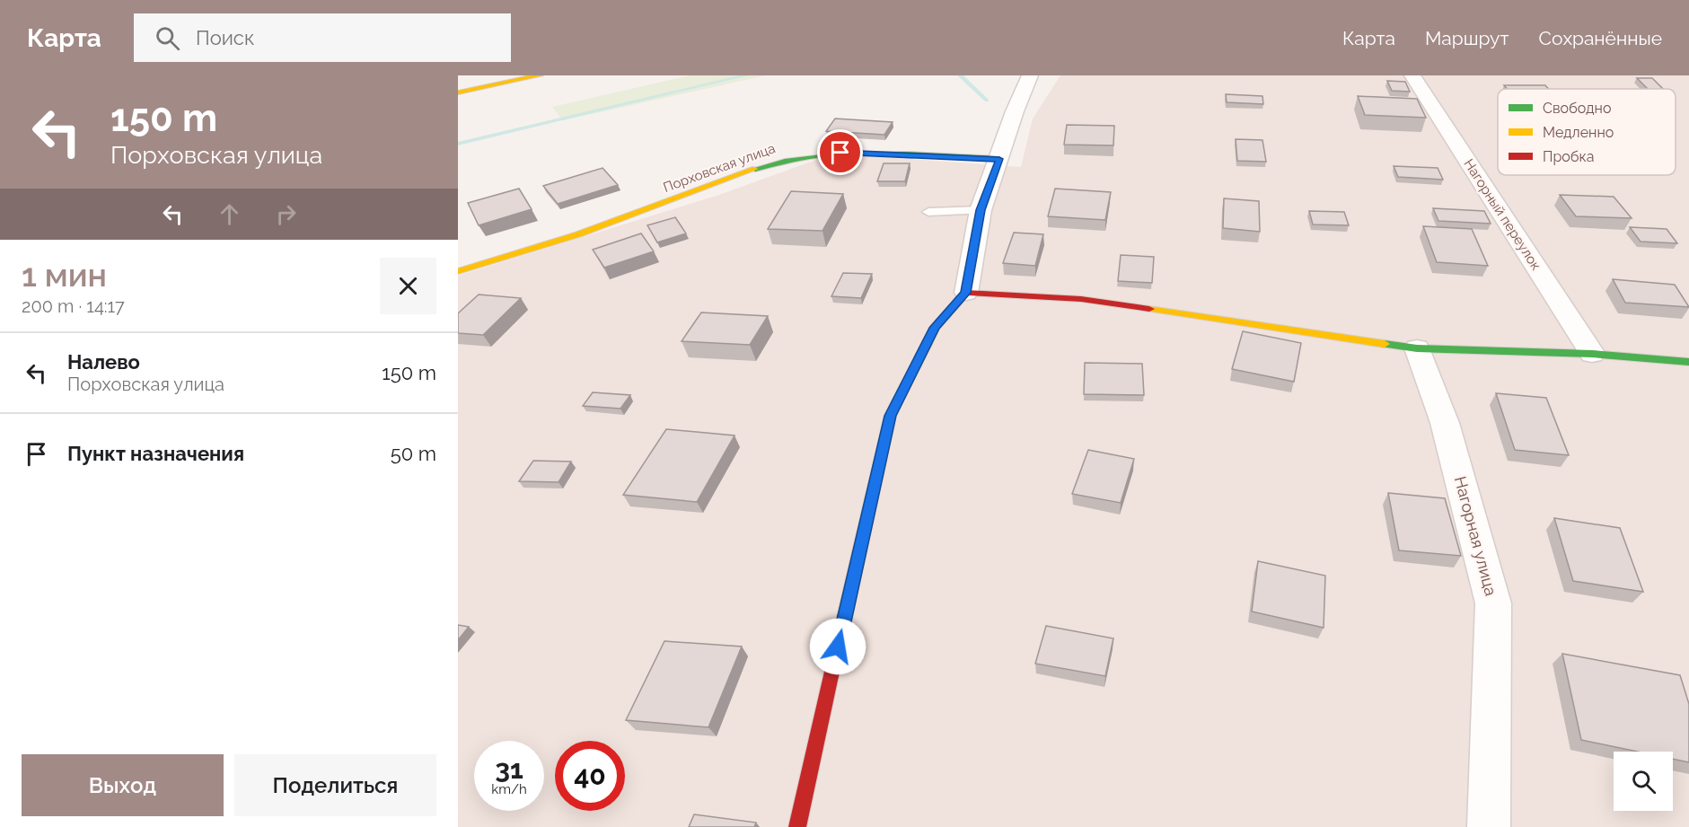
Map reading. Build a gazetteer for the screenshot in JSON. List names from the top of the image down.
{
  "streets": {
    "street": ["Порховская улица", "Нагорный переулок", "Нагорная улица"]
  },
  "legend": ["Свободно", "Медленно", "Пробка"],
  "page": {
    "header": "Карта",
    "search": "Поиск",
    "nav": ["Карта", "Маршрут", "Сохранённые"],
    "turn": ["150 m", "Порховская улица"],
    "heading": ["1 мин", "200 m · 14:17"],
    "list": [
      {
        "name": "Налево",
        "note": "Порховская улица",
        "value": "150 m"
      },
      {
        "name": "Пункт назначения",
        "value": "50 m"
      }
    ],
    "speed": "31 km/h",
    "limit": "40",
    "buttons": ["Выход", "Поделиться"]
  }
}
